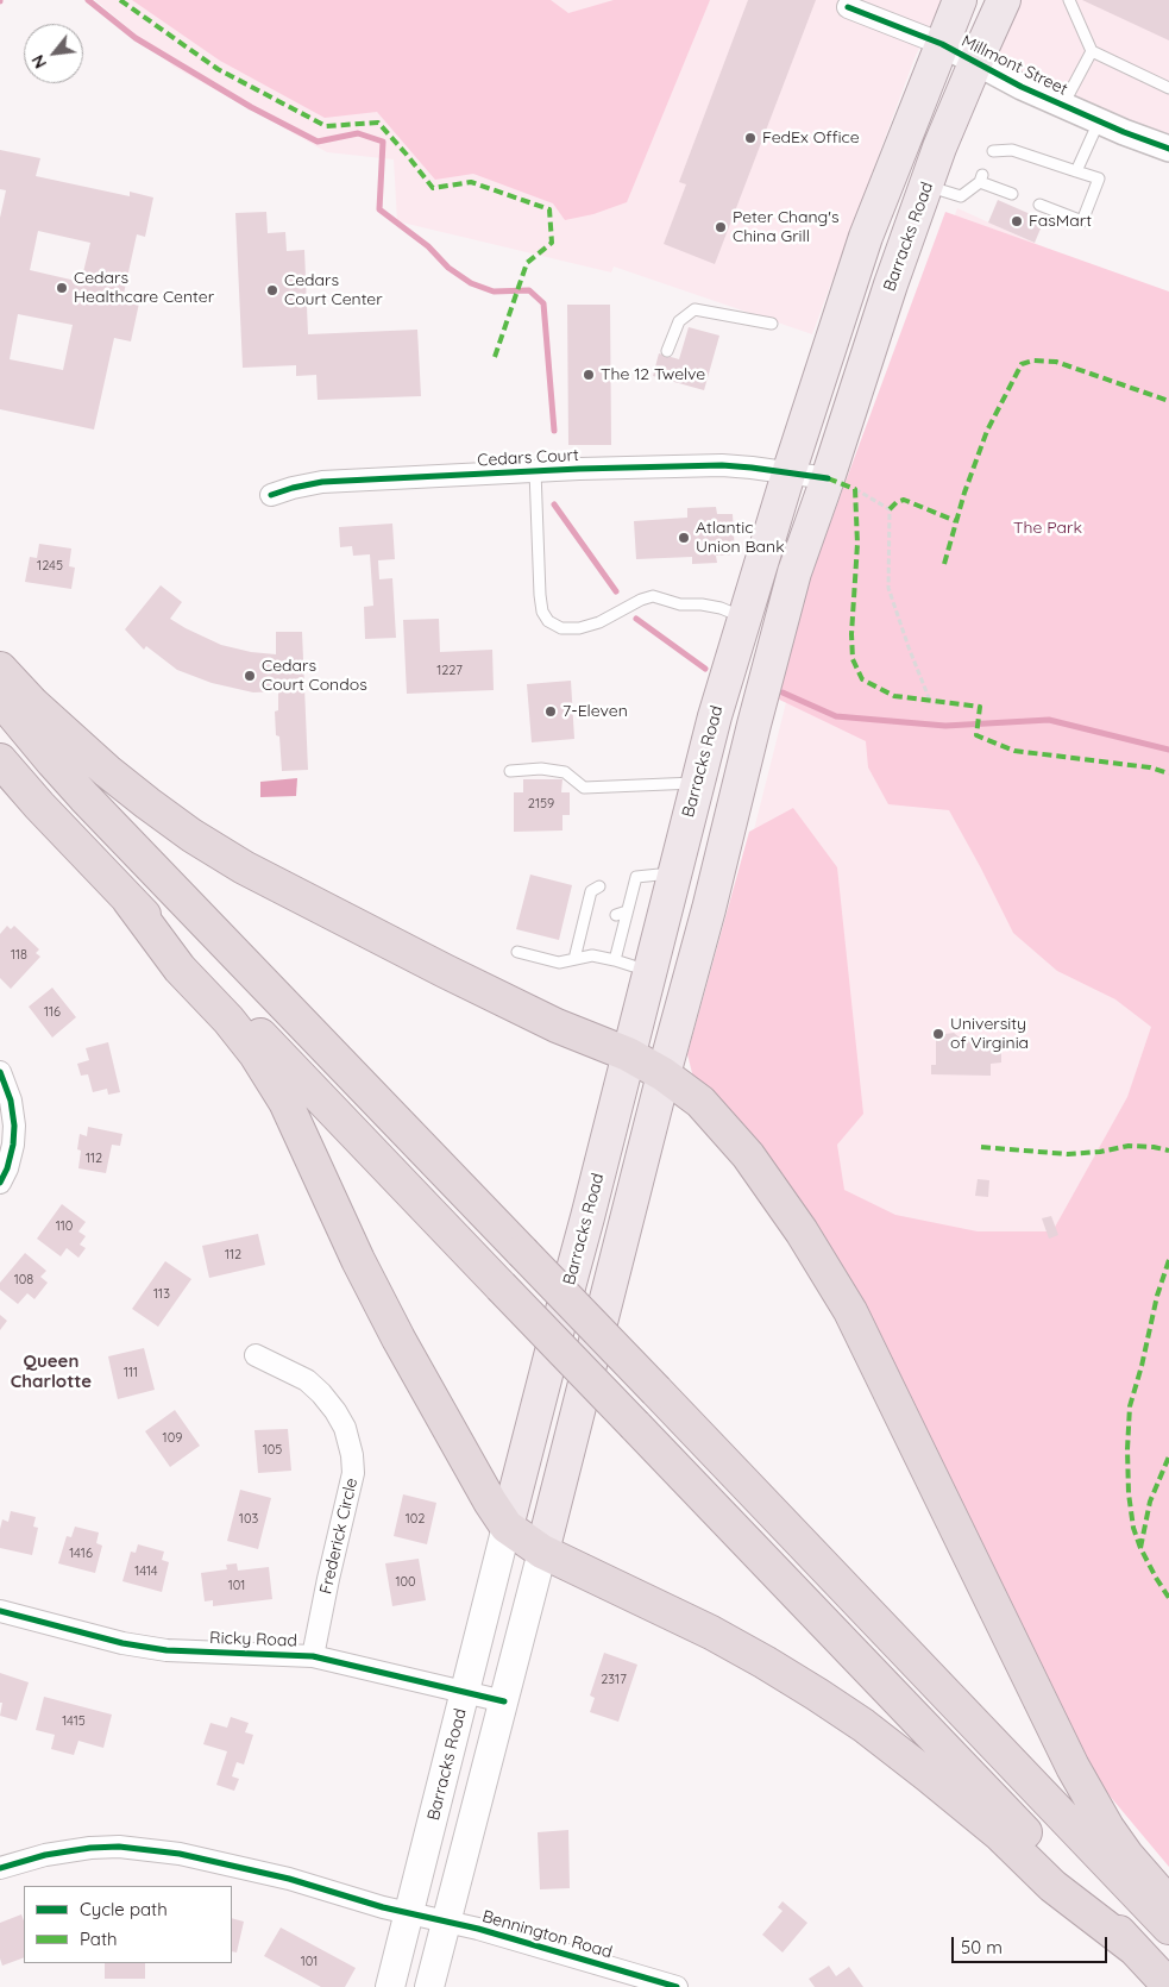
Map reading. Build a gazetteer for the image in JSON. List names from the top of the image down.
{
  "streets": {
    "main road": ["Barracks Road"],
    "street": [
      "Millmont Street",
      "Cedars Court",
      "Frederick Circle",
      "Ricky Road",
      "Bennington Road"
    ]
  },
  "crossings": [
    ["Millmont Street", "Barracks Road"],
    ["Barracks Road", "Cedars Court"],
    ["Barracks Road", "Ricky Road"],
    ["Barracks Road", "Bennington Road"],
    ["Frederick Circle", "Ricky Road"]
  ],
  "districts": ["Queen Charlotte"],
  "parks": ["The Park"],
  "places": [
    "FedEx Office",
    "FasMart",
    "Peter Chang's China Grill",
    "Cedars Healthcare Center",
    "Cedars Court Center",
    "The 12 Twelve",
    "Atlantic Union Bank",
    "Cedars Court Condos",
    "7-Eleven",
    "University of Virginia"
  ],
  "house_numbers": [
    "1245",
    "1227",
    "2159",
    "118",
    "116",
    "112",
    "110",
    "112",
    "108",
    "113",
    "111",
    "109",
    "105",
    "103",
    "102",
    "1416",
    "1414",
    "100",
    "101",
    "2317",
    "1415",
    "101"
  ],
  "legend": ["Cycle path", "Path"],
  "scale_bar": "50 m",
  "north": "bottom left"
}
